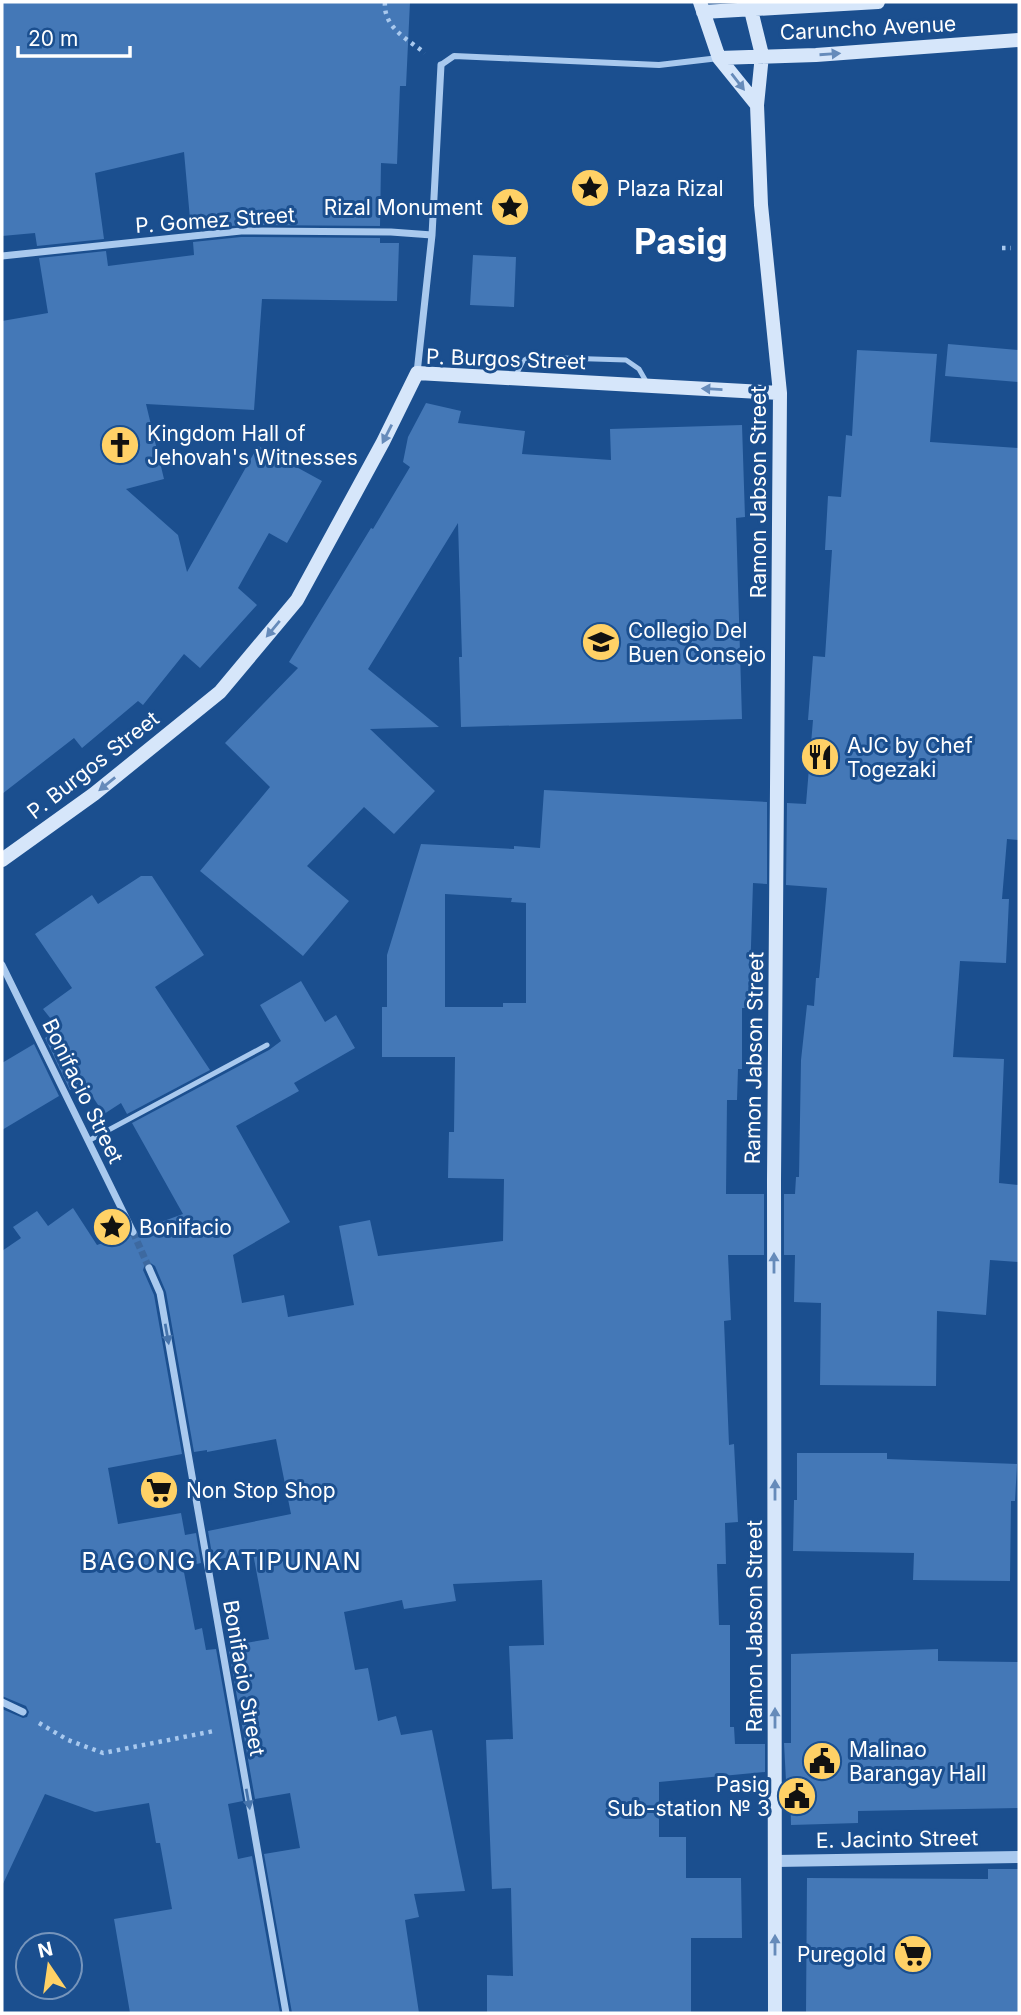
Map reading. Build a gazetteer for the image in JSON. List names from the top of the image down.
{
  "streets": {
    "main road": ["Caruncho Avenue", "P. Burgos Street", "Ramon Jabson Street"],
    "street": ["P. Gomez Street", "Bonifacio Street", "E. Jacinto Street"]
  },
  "crossings": [
    ["Caruncho Avenue", "Ramon Jabson Street"],
    ["P. Burgos Street", "Ramon Jabson Street"],
    ["Ramon Jabson Street", "E. Jacinto Street"]
  ],
  "one_way": ["P. Burgos Street", "Ramon Jabson Street", "Bonifacio Street"],
  "districts": ["Pasig", "BAGONG KATIPUNAN"],
  "places": {
    "place": ["Plaza Rizal", "Rizal Monument", "Bonifacio"],
    "church": ["Kingdom Hall of Jehovah's Witnesses"],
    "school or university": ["Collegio Del Buen Consejo"],
    "restaurant": ["AJC by Chef Togezaki"],
    "supermarket": ["Non Stop Shop", "Puregold"],
    "public building": ["Malinao Barangay Hall", "Pasig Sub-station № 3"]
  },
  "scale_bar": "20 m",
  "north": "top"
}
